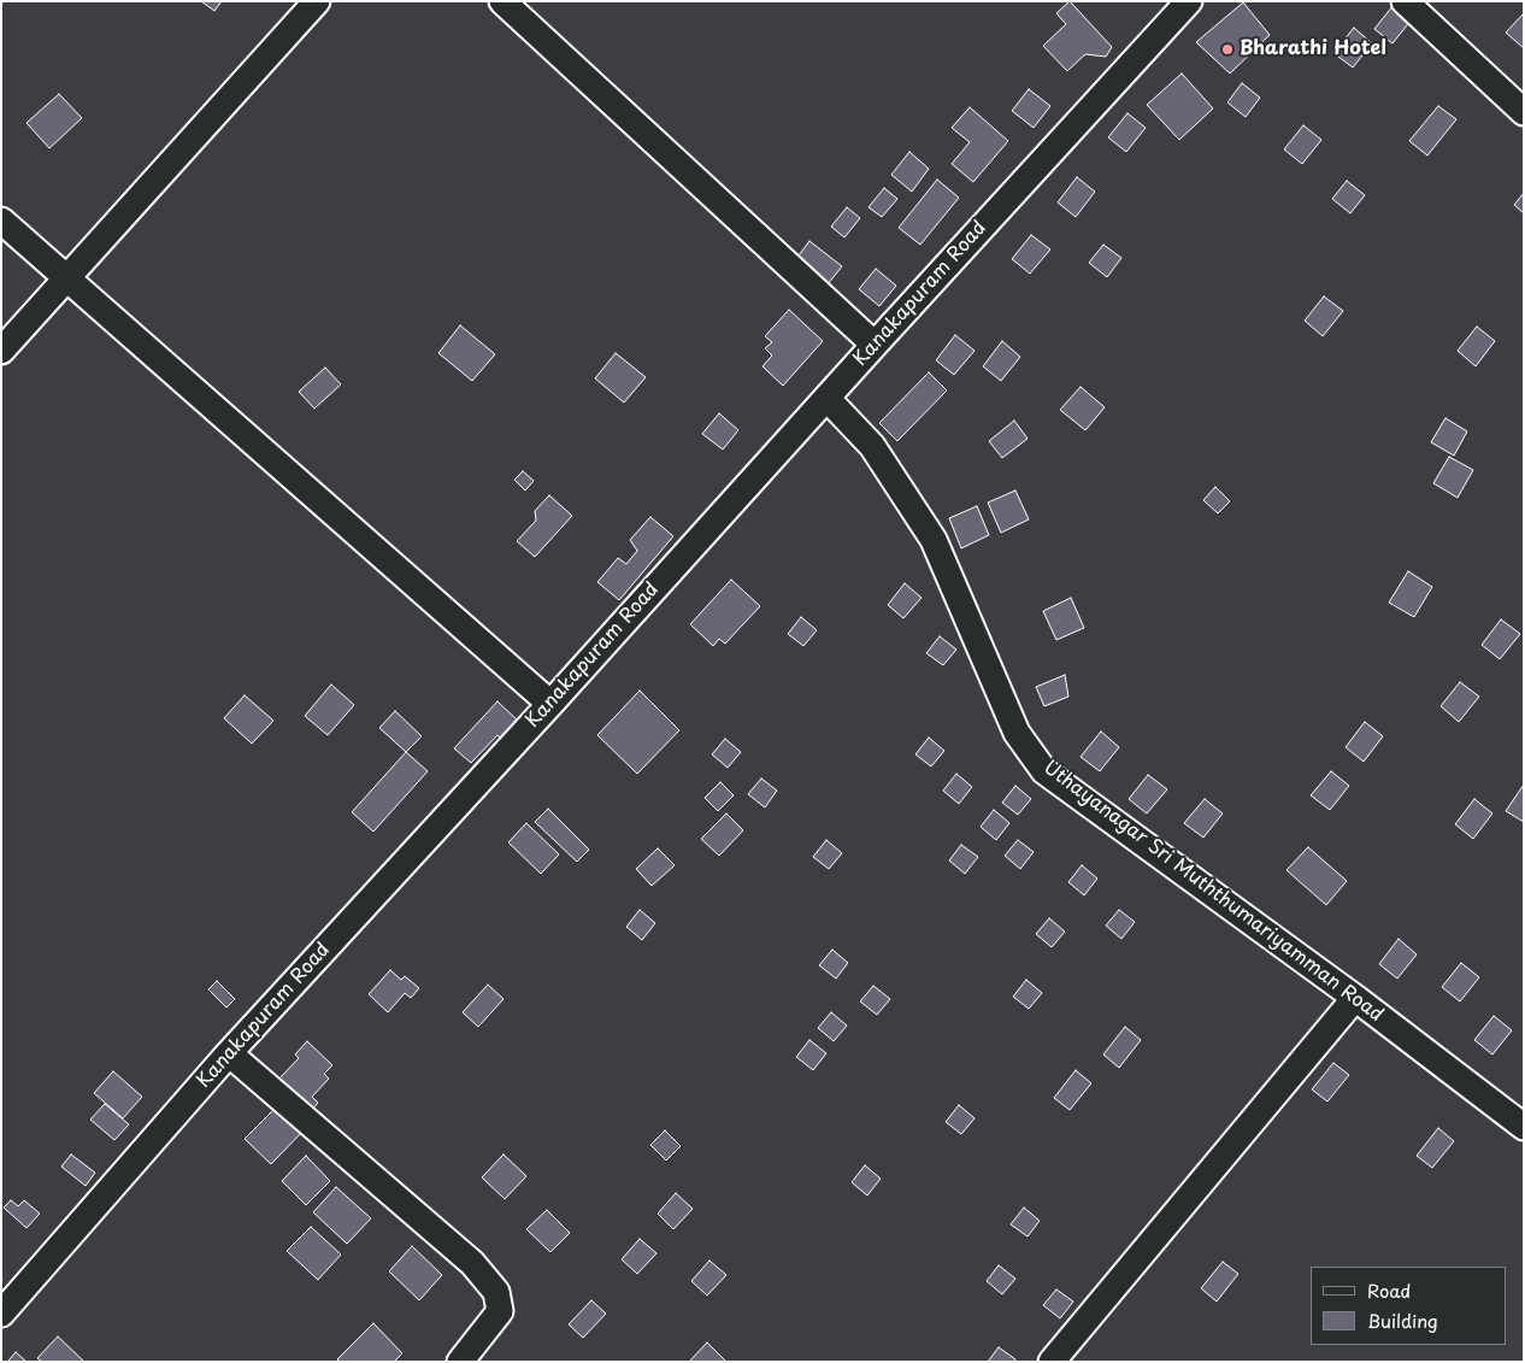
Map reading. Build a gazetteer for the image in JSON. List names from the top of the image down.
{
  "streets": {
    "street": ["Kanakapuram Road", "Uthayanagar Sri Muththumariyamman Road"]
  },
  "crossings": [
    ["Kanakapuram Road", "Uthayanagar Sri Muththumariyamman Road"]
  ],
  "places": ["Bharathi Hotel"],
  "legend": ["Road", "Building"]
}
